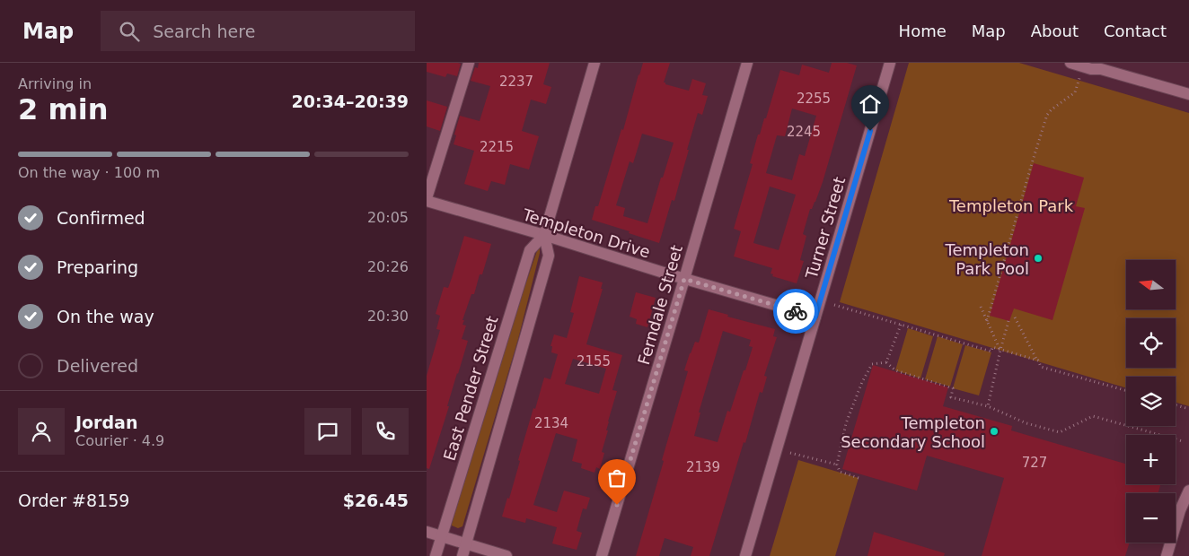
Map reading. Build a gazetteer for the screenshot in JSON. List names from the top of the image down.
{
  "streets": {
    "street": [
      "Turner Street",
      "Templeton Drive",
      "Ferndale Street",
      "East Pender Street"
    ]
  },
  "crossings": [
    ["Turner Street", "Templeton Drive"],
    ["Templeton Drive", "Ferndale Street"],
    ["Templeton Drive", "East Pender Street"]
  ],
  "parks": ["Templeton Park"],
  "places": ["Templeton Park Pool", "Templeton Secondary School"],
  "house_numbers": [
    "2237",
    "2255",
    "2245",
    "2215",
    "2155",
    "2134",
    "727",
    "2139"
  ],
  "north": "left",
  "page": {
    "header": "Map",
    "search": "Search here",
    "nav": [
      "Home",
      "Map",
      "About",
      "Contact"
    ],
    "heading": ["2 min", "Arriving in", "20:34–20:39"],
    "panel": [
      "Jordan",
      "Courier · 4.9",
      "Order #8159",
      "$26.45"
    ],
    "bar": "On the way · 100 m",
    "list": [
      ["Confirmed", "20:05"],
      ["Preparing", "20:26"],
      ["On the way", "20:30"],
      "Delivered"
    ],
    "map_buttons": ["+", "−"]
  }
}
